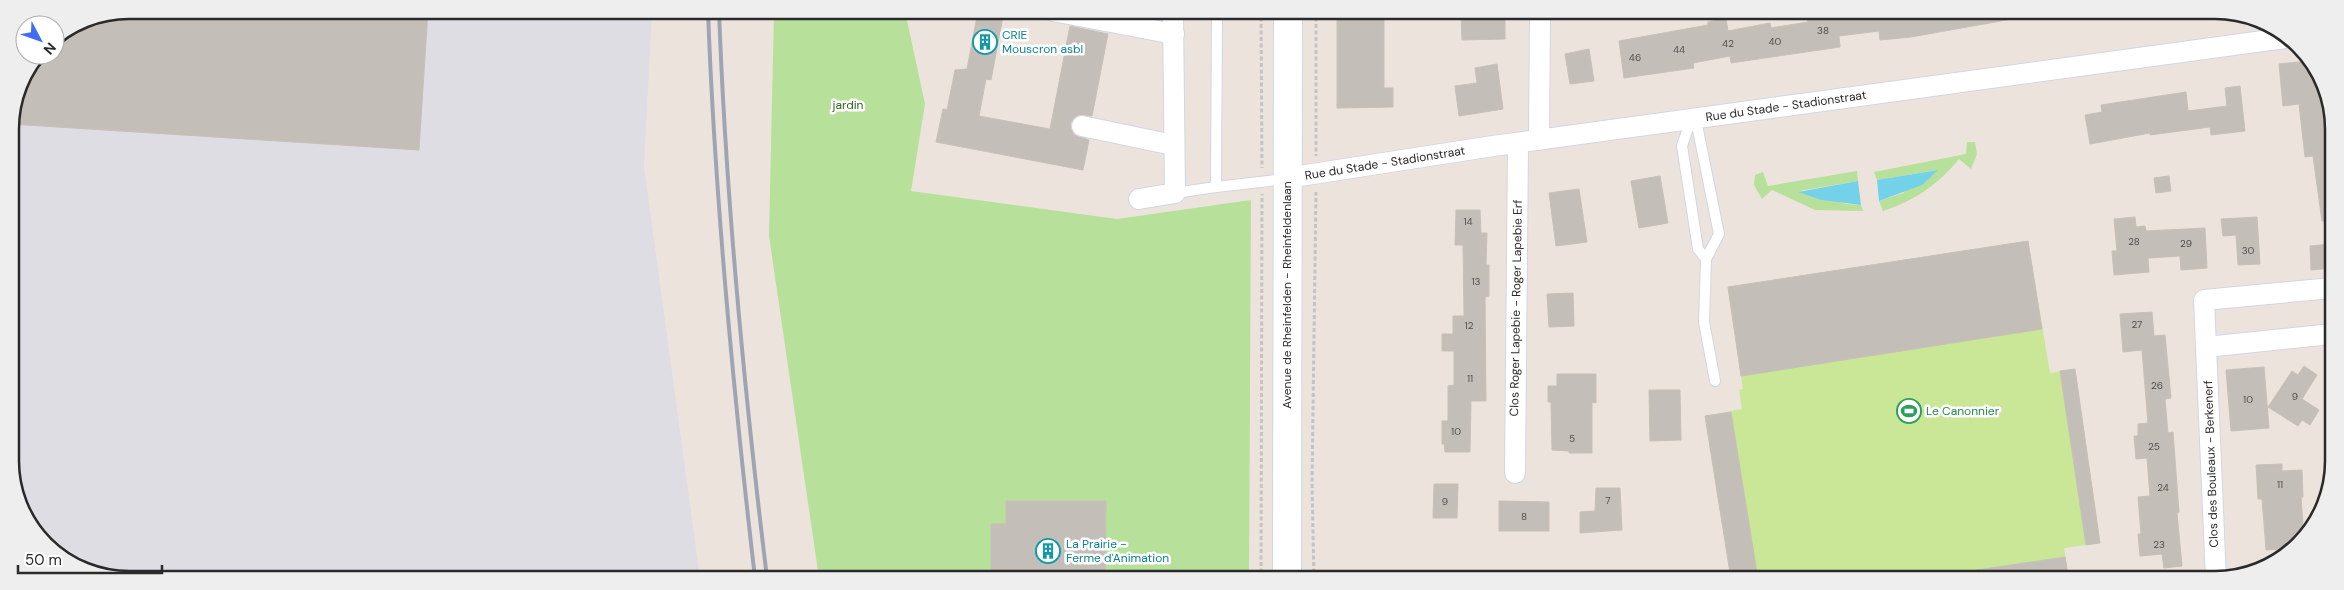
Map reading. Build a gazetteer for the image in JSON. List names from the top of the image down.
{
  "streets": {
    "main road": ["Avenue de Rheinfelden - Rheinfeldenlaan"],
    "street": ["Rue du Stade - Stadionstraat", "Clos Roger Lapebie - Roger Lapebie Erf", "Clos des Bouleaux - Berkenerf"]
  },
  "crossings": [
    ["Rue du Stade - Stadionstraat", "Avenue de Rheinfelden - Rheinfeldenlaan"],
    ["Rue du Stade - Stadionstraat", "Clos Roger Lapebie - Roger Lapebie Erf"]
  ],
  "parks": ["jardin"],
  "places": {
    "building": ["CRIE Mouscron asbl", "La Prairie - Ferme d'Animation"],
    "sports": ["Le Canonnier"]
  },
  "house_numbers": [
    "38",
    "40",
    "42",
    "44",
    "46",
    "14",
    "28",
    "29",
    "30",
    "13",
    "27",
    "12",
    "11",
    "26",
    "9",
    "10",
    "10",
    "5",
    "25",
    "11",
    "24",
    "7",
    "9",
    "8",
    "23"
  ],
  "scale_bar": "50 m",
  "north": "bottom right"
}
